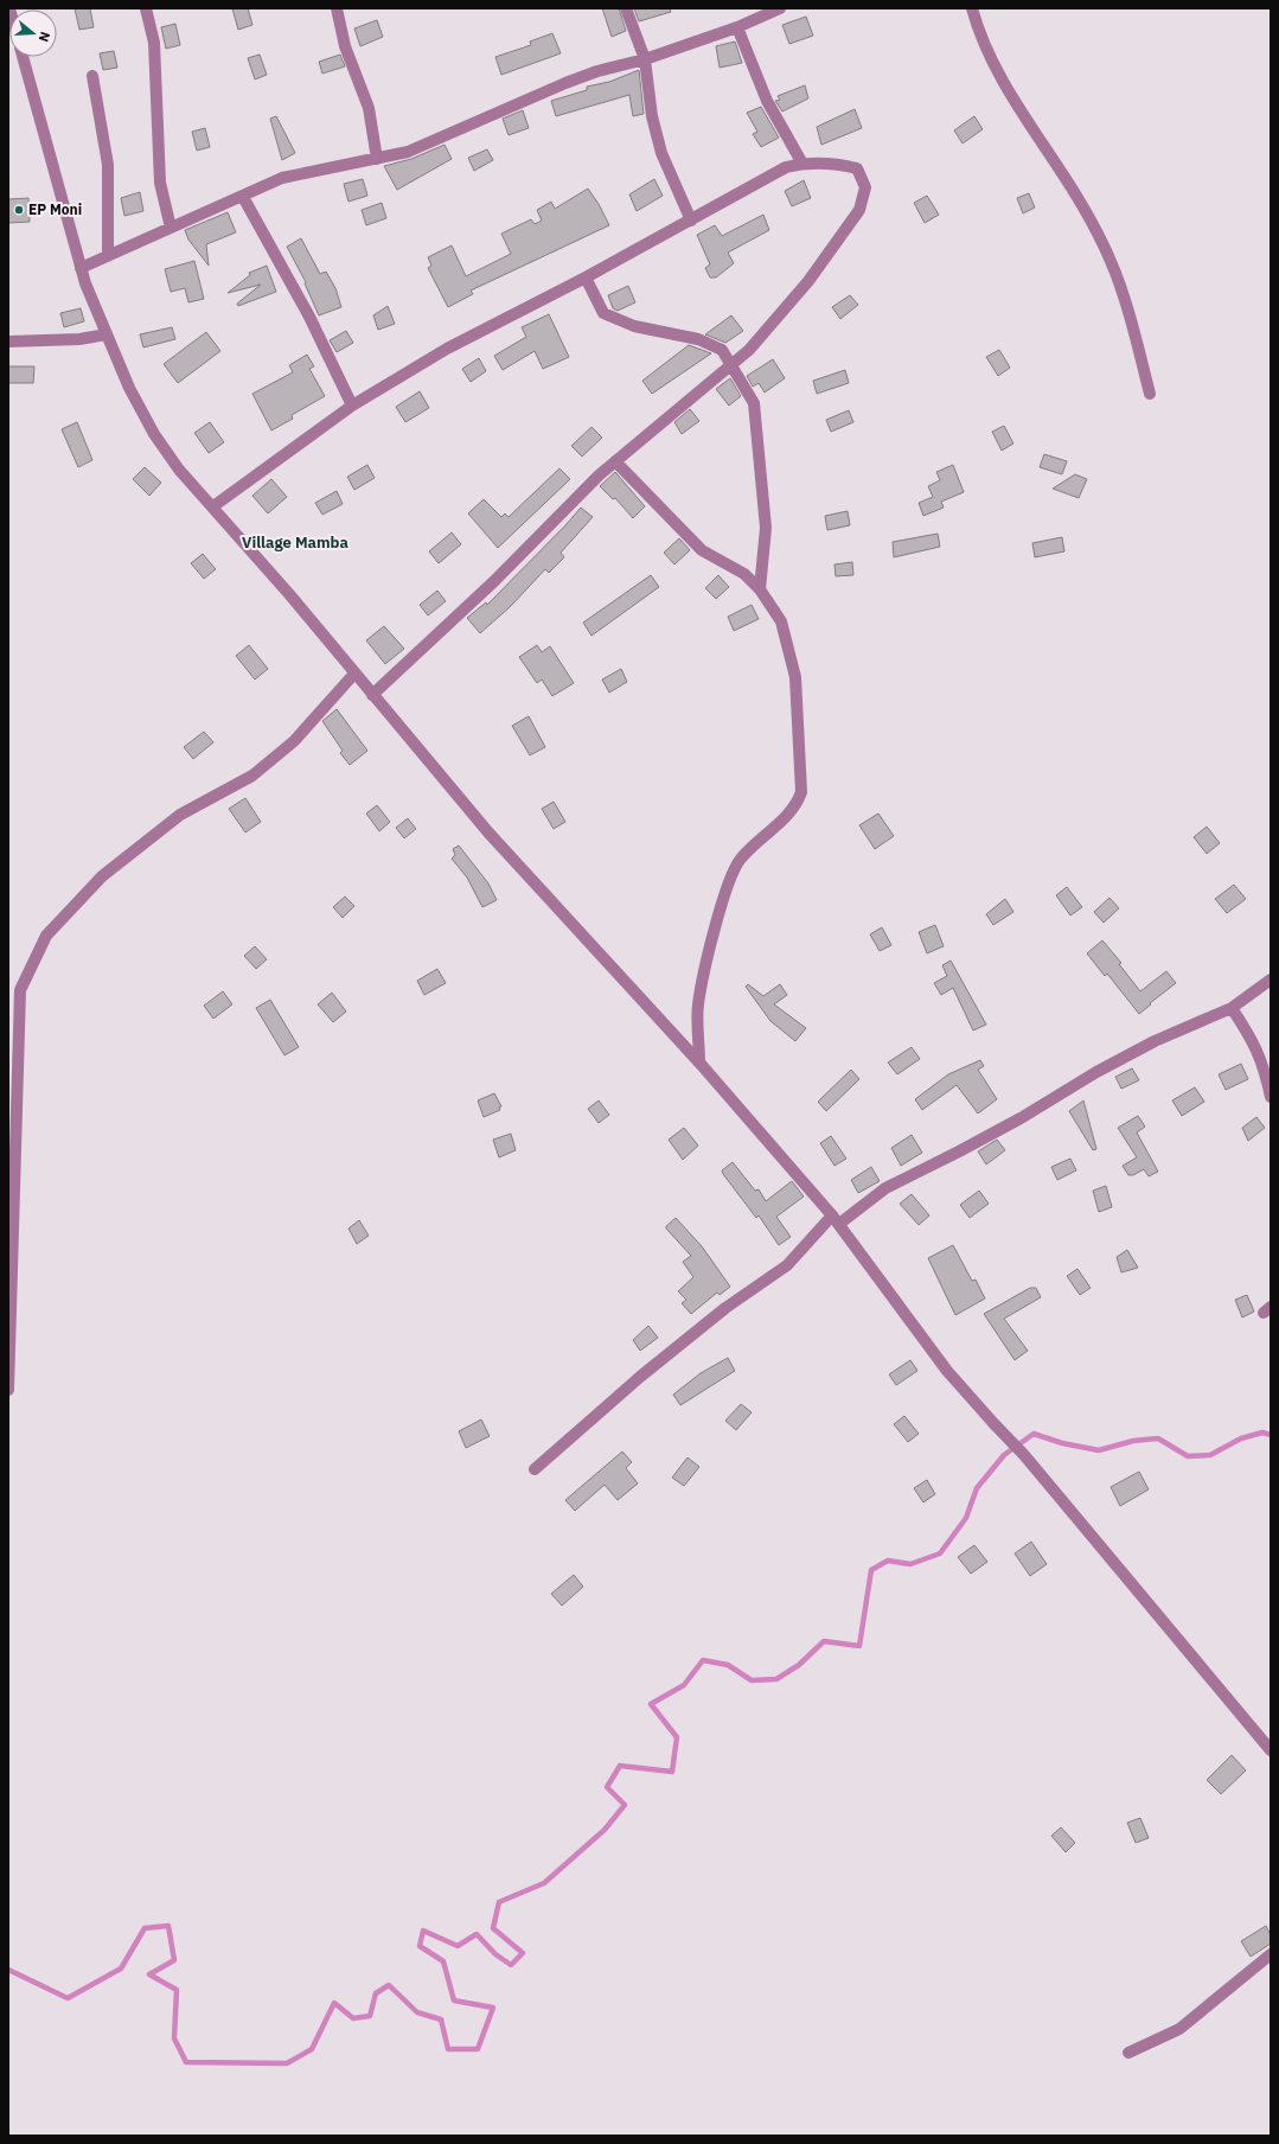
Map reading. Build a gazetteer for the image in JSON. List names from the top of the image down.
{
  "districts": ["Village Mamba"],
  "places": ["EP Moni"],
  "north": "right"
}
